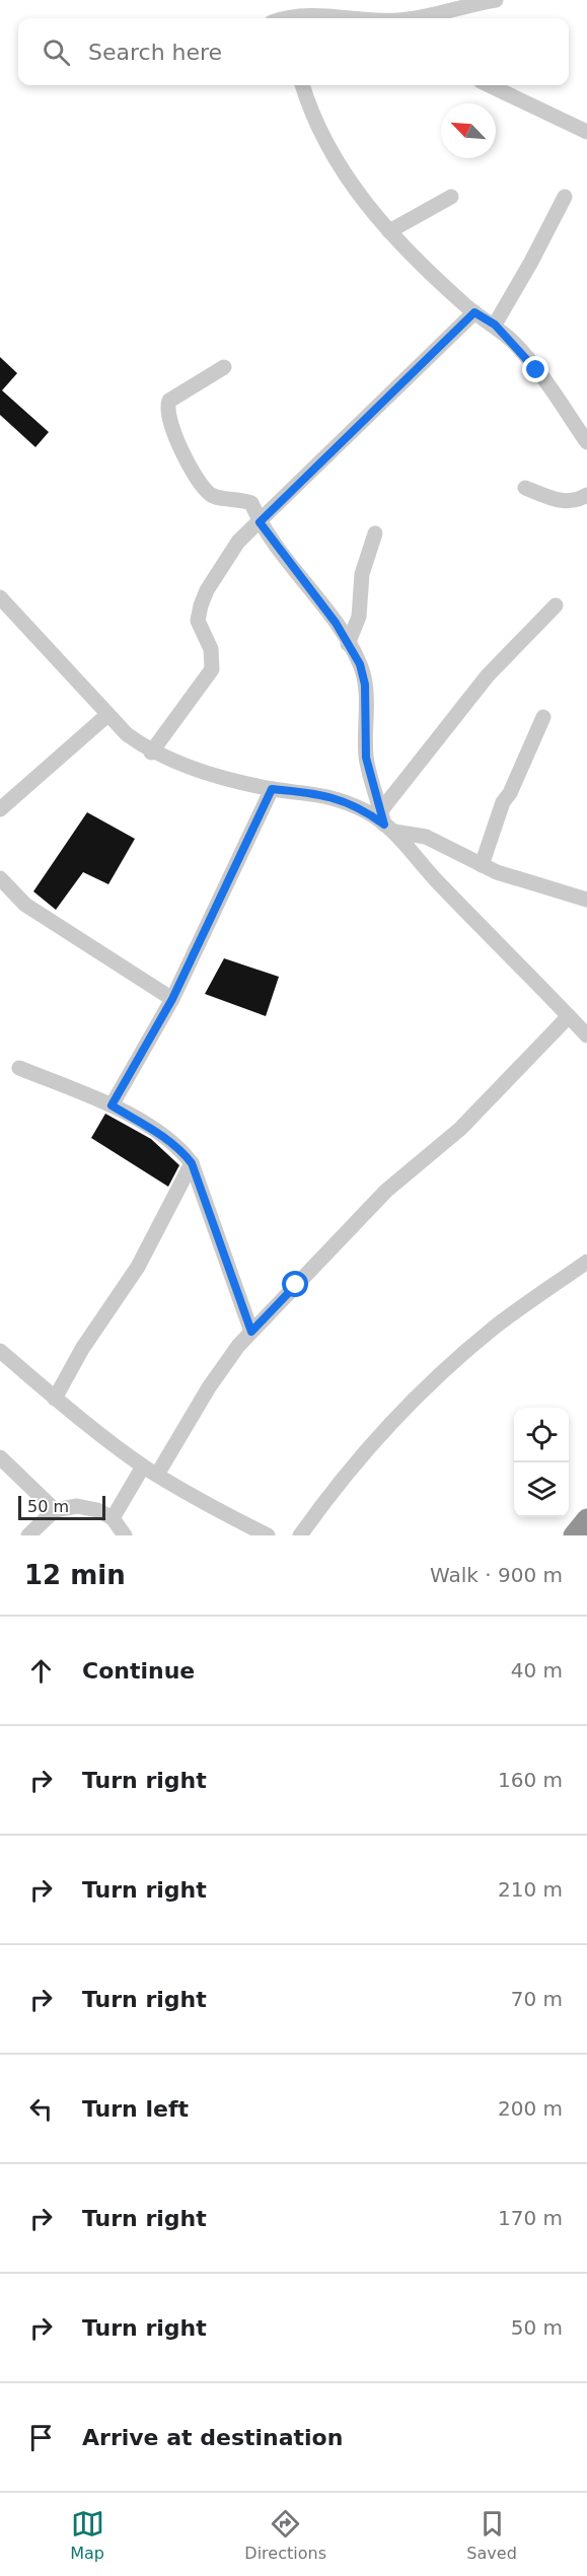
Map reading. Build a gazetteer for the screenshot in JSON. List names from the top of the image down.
{
  "scale_bar": "50 m",
  "north": "top left",
  "page": {
    "search": "Search here",
    "scale": "50 m",
    "heading": ["12 min", "Walk · 900 m"],
    "list": [
      ["Continue", "40 m"],
      ["Turn right", "160 m"],
      ["Turn right", "210 m"],
      ["Turn right", "70 m"],
      ["Turn left", "200 m"],
      ["Turn right", "170 m"],
      ["Turn right", "50 m"],
      "Arrive at destination"
    ],
    "nav": ["Map", "Directions", "Saved"]
  }
}
